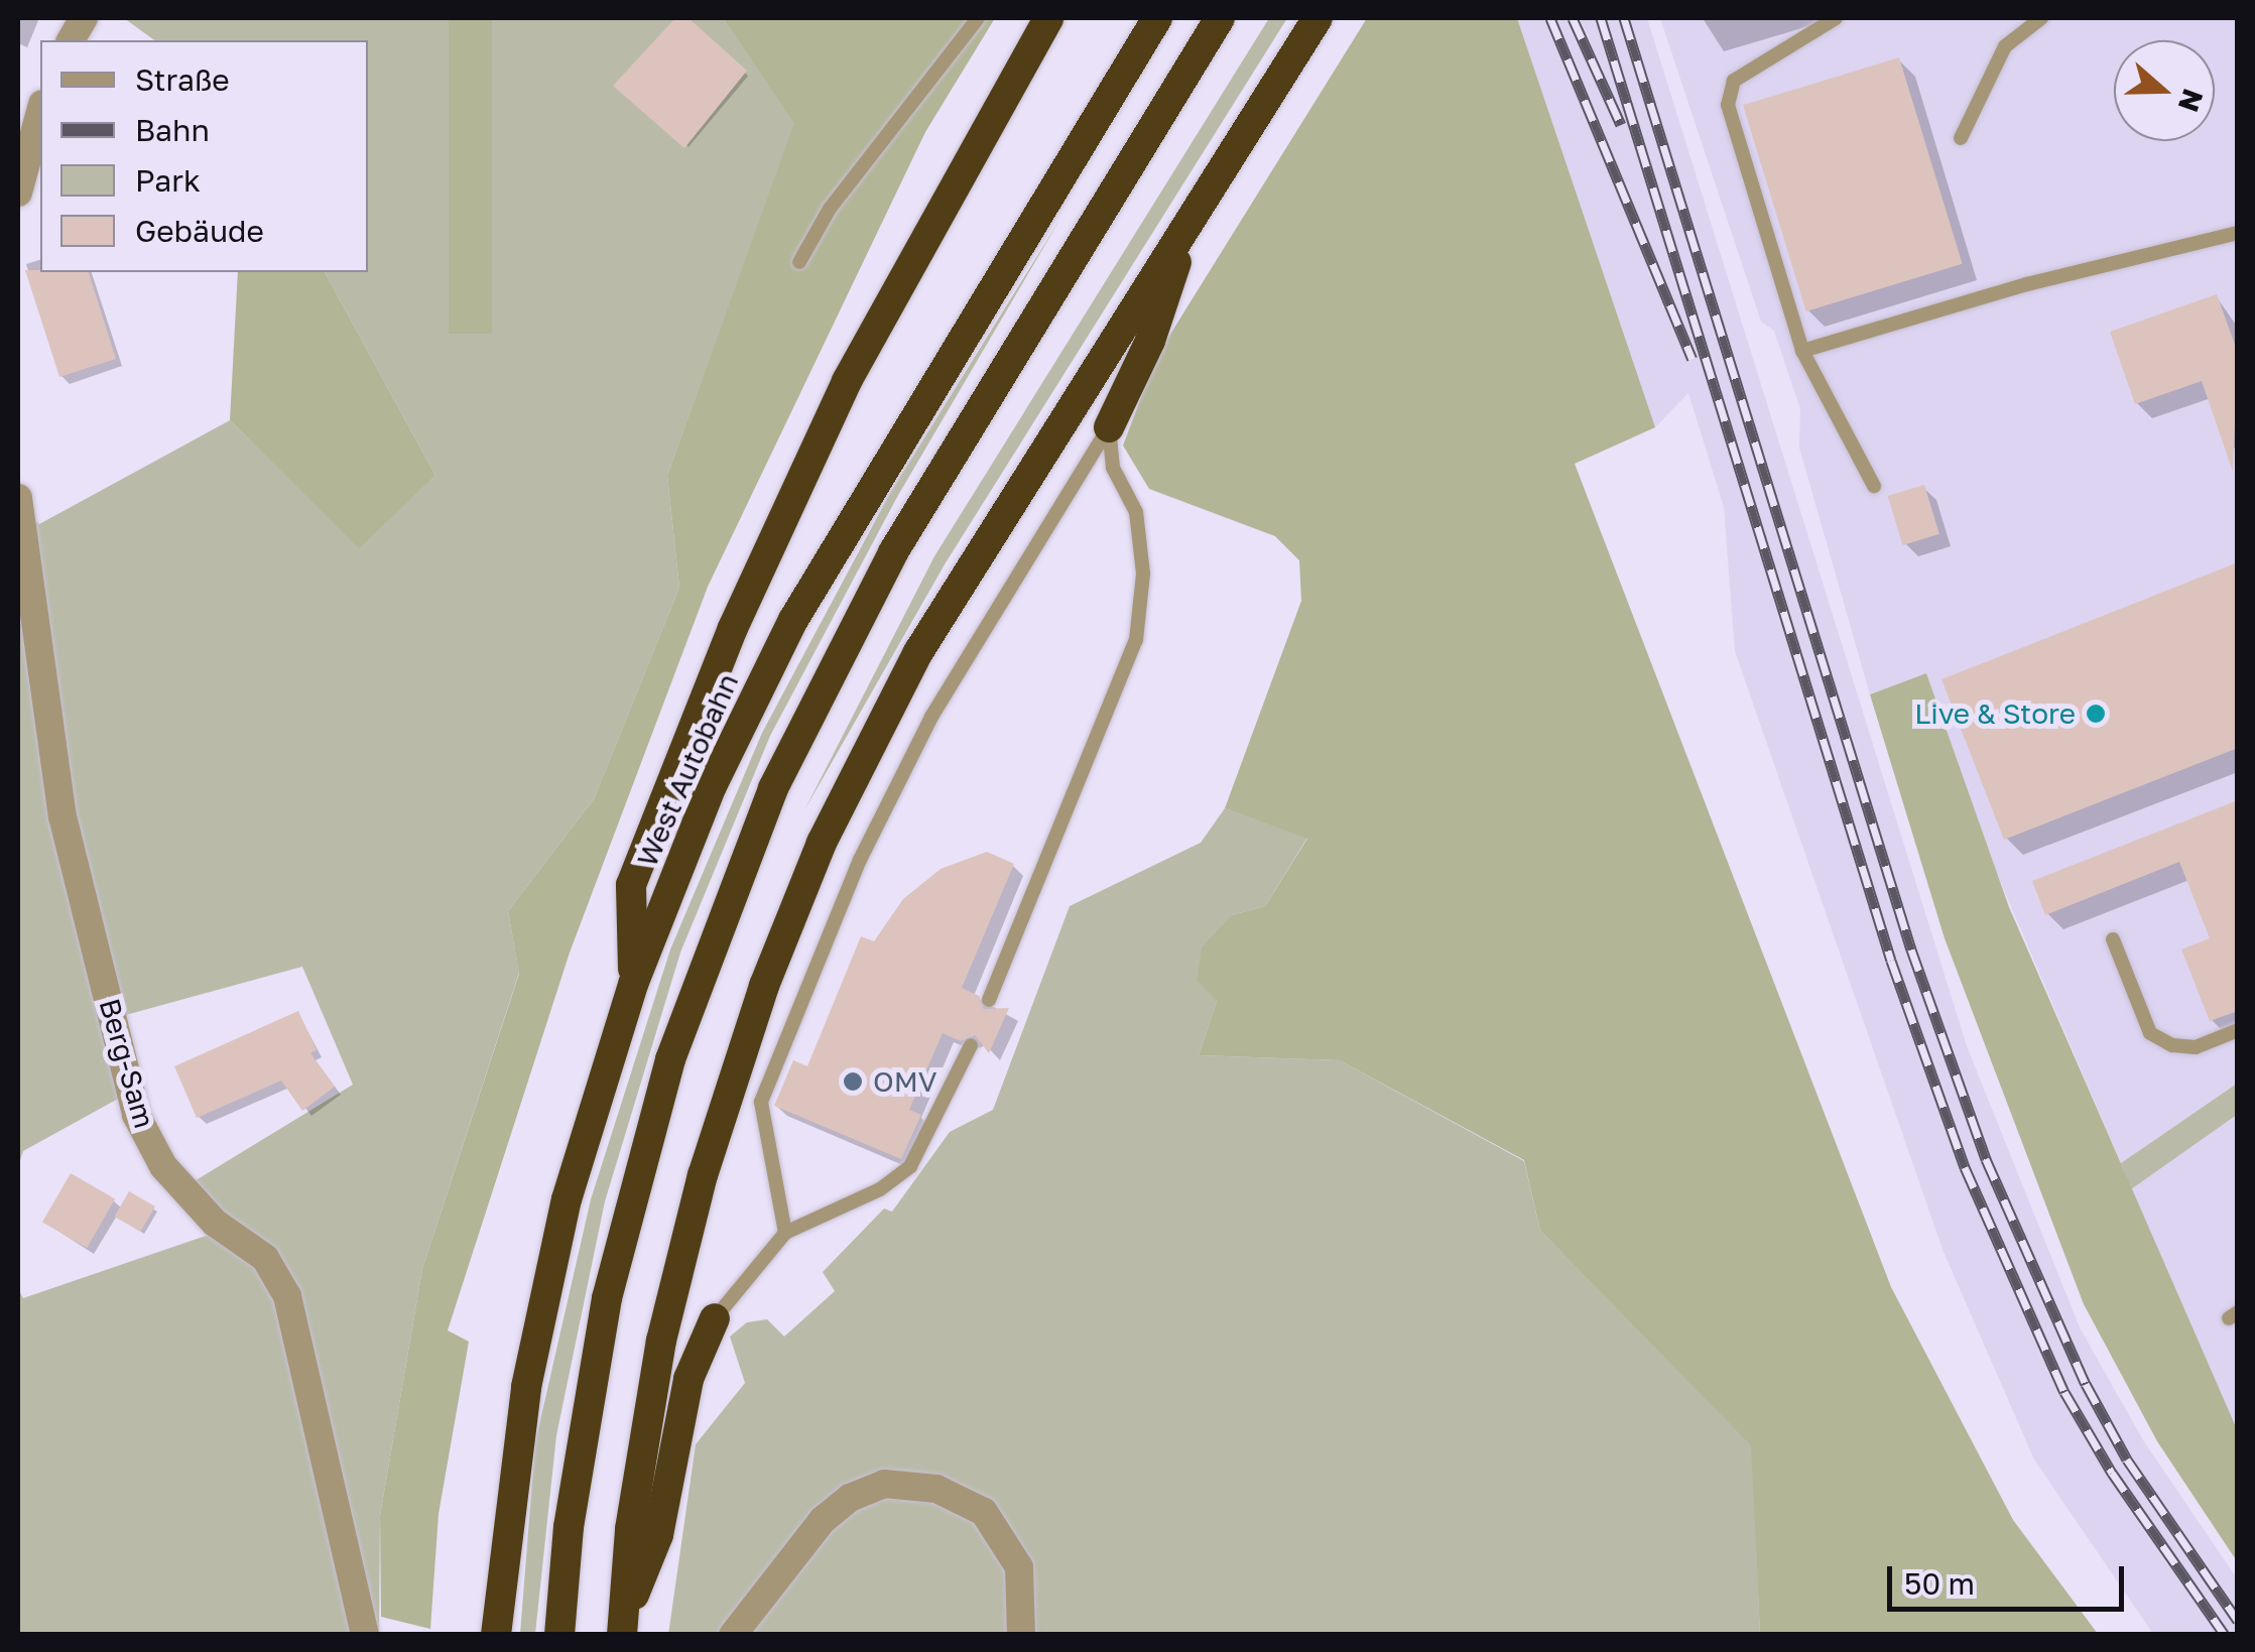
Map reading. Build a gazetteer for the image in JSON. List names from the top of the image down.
{
  "streets": {
    "highway": ["West Autobahn"],
    "street": ["Berg-Sam"]
  },
  "places": ["Live & Store", "OMV"],
  "legend": [
    "Straße",
    "Bahn",
    "Park",
    "Gebäude"
  ],
  "scale_bar": "50 m",
  "north": "right"
}
